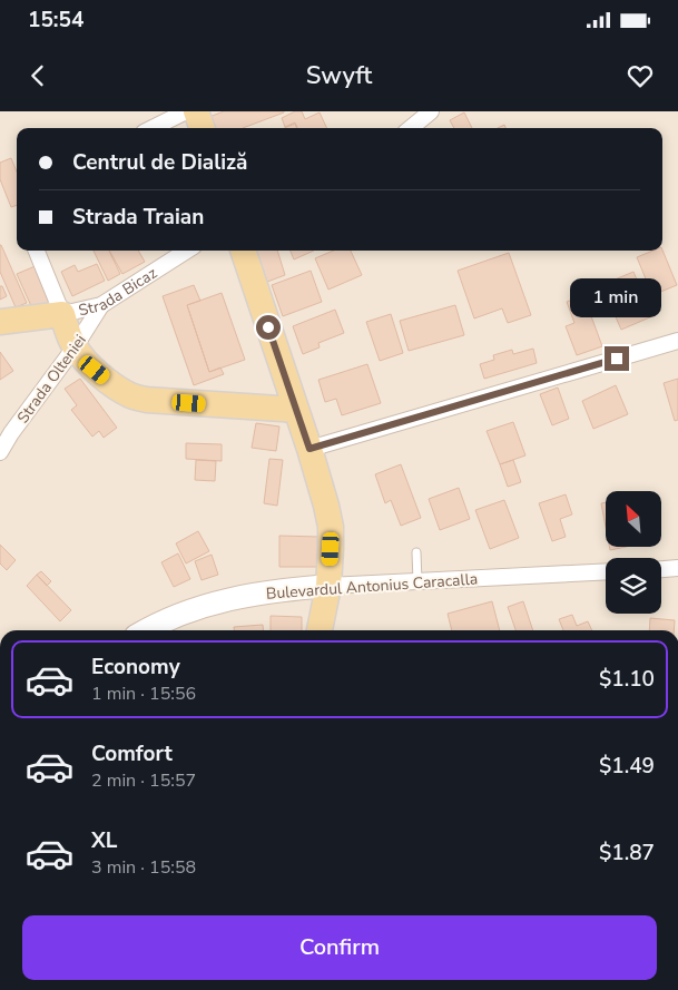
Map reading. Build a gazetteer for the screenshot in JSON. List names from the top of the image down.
{
  "streets": {
    "main road": ["Strada Bicaz", "Bulevardul Antonius Caracalla"],
    "street": ["Strada Olteniei"]
  },
  "crossings": [
    ["Strada Bicaz", "Strada Olteniei"]
  ],
  "north": "top left",
  "page": {
    "status": "15:54",
    "header": "Swyft",
    "banner": ["Centrul de Dializă", "Strada Traian"],
    "bubble": "1 min",
    "list": [
      {
        "name": "Economy",
        "note": "1 min · 15:56",
        "value": "$1.10"
      },
      {
        "name": "Comfort",
        "note": "2 min · 15:57",
        "value": "$1.49"
      },
      {
        "name": "XL",
        "note": "3 min · 15:58",
        "value": "$1.87"
      }
    ],
    "buttons": "Confirm"
  }
}
